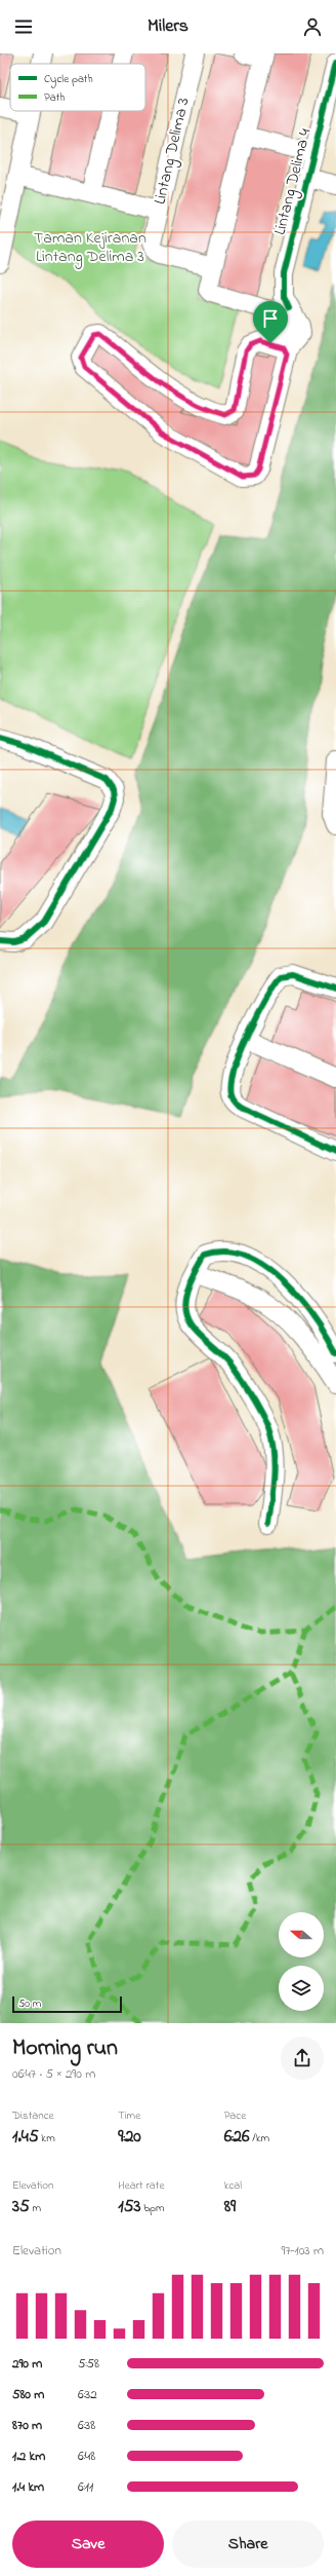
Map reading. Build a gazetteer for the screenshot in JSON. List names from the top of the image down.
{
  "streets": {
    "street": ["Lintang Delima 3", "Lintang Delima 4"]
  },
  "parks": ["Taman Kejiranan Lintang Delima 3"],
  "legend": ["Cycle path", "Path"],
  "scale_bar": "50 m",
  "north": "left",
  "page": {
    "header": "Milers",
    "scale": "50 m",
    "heading": ["Morning run", "06:47 · 5 × 290 m"],
    "stats": [
      ["Distance", "1.45 km"],
      ["Time", "9:20"],
      ["Pace", "6:26 /km"],
      ["Elevation", "35 m"],
      ["Heart rate", "153 bpm"],
      ["kcal", "89"]
    ],
    "chart": ["Elevation", "97–103 m"],
    "list": [
      {
        "name": "290 m",
        "note": "5:58"
      },
      {
        "name": "580 m",
        "note": "6:32"
      },
      {
        "name": "870 m",
        "note": "6:38"
      },
      {
        "name": "1.2 km",
        "note": "6:48"
      },
      {
        "name": "1.4 km",
        "note": "6:11"
      }
    ],
    "buttons": ["Save", "Share"]
  }
}
